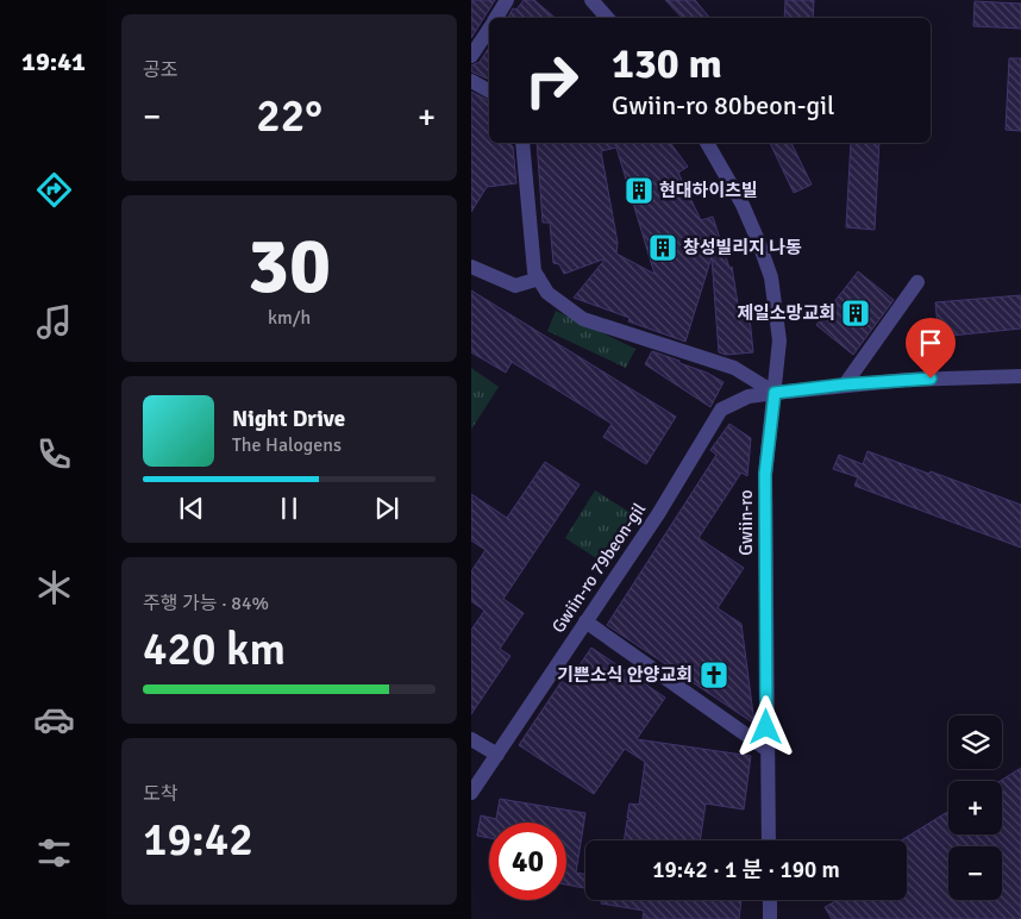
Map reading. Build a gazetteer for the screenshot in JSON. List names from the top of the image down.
{
  "streets": {
    "street": ["Gwiin-ro", "Gwiin-ro 79beon-gil"]
  },
  "crossings": [
    ["Gwiin-ro", "Gwiin-ro 79beon-gil"]
  ],
  "places": {
    "building": ["현대하이츠빌", "창성빌리지 나동", "제일소망교회"],
    "church": ["기쁜소식 안양교회"]
  },
  "page": {
    "tabs": "19:41",
    "tile": [
      "공조",
      ["30", "km/h"],
      ["주행 가능 · 84%", "420 km"],
      ["도착", "19:42"]
    ],
    "turn": ["130 m", "Gwiin-ro 80beon-gil"],
    "heat": ["−", "22°", "+"],
    "song": ["Night Drive", "The Halogens"],
    "map_buttons": ["+", "−"],
    "limit": "40",
    "trip": "19:42 · 1 분 · 190 m"
  }
}
